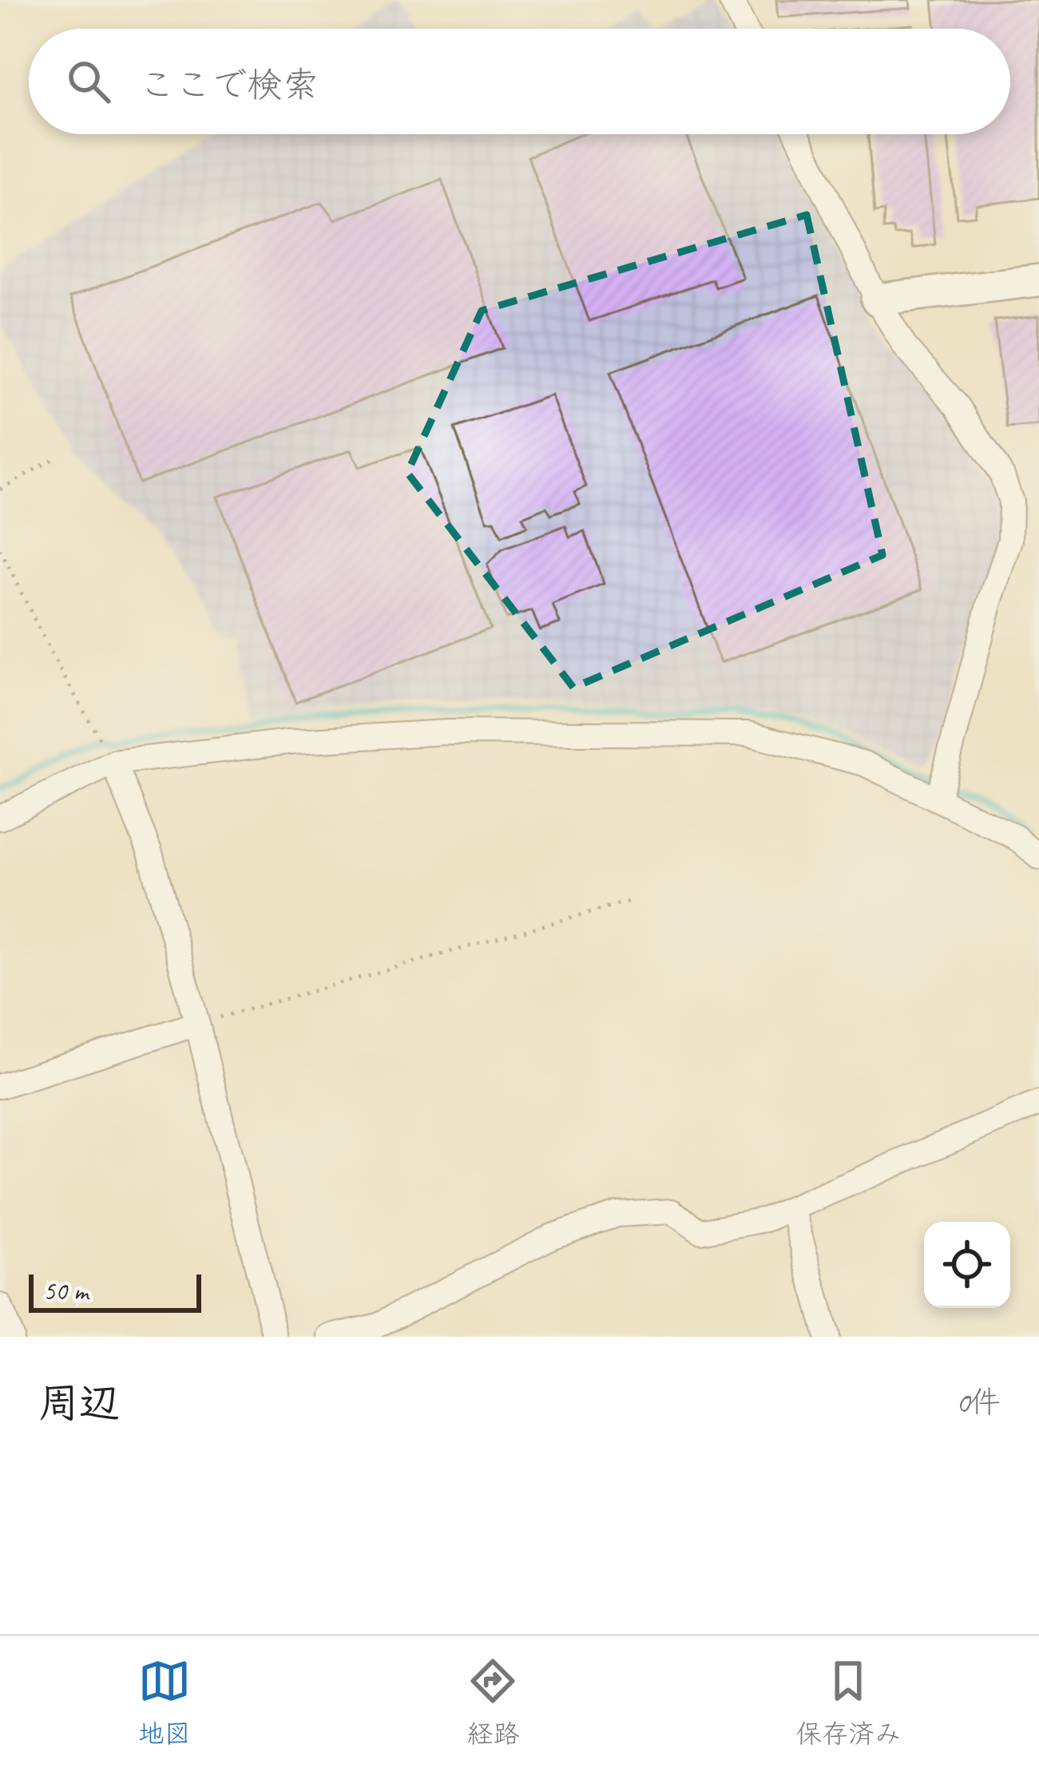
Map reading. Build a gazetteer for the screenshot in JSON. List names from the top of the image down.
{
  "scale_bar": "50 m",
  "page": {
    "search": "ここで検索",
    "scale": "50 m",
    "heading": ["周辺", "0件"],
    "nav": ["地図", "経路", "保存済み"]
  }
}
